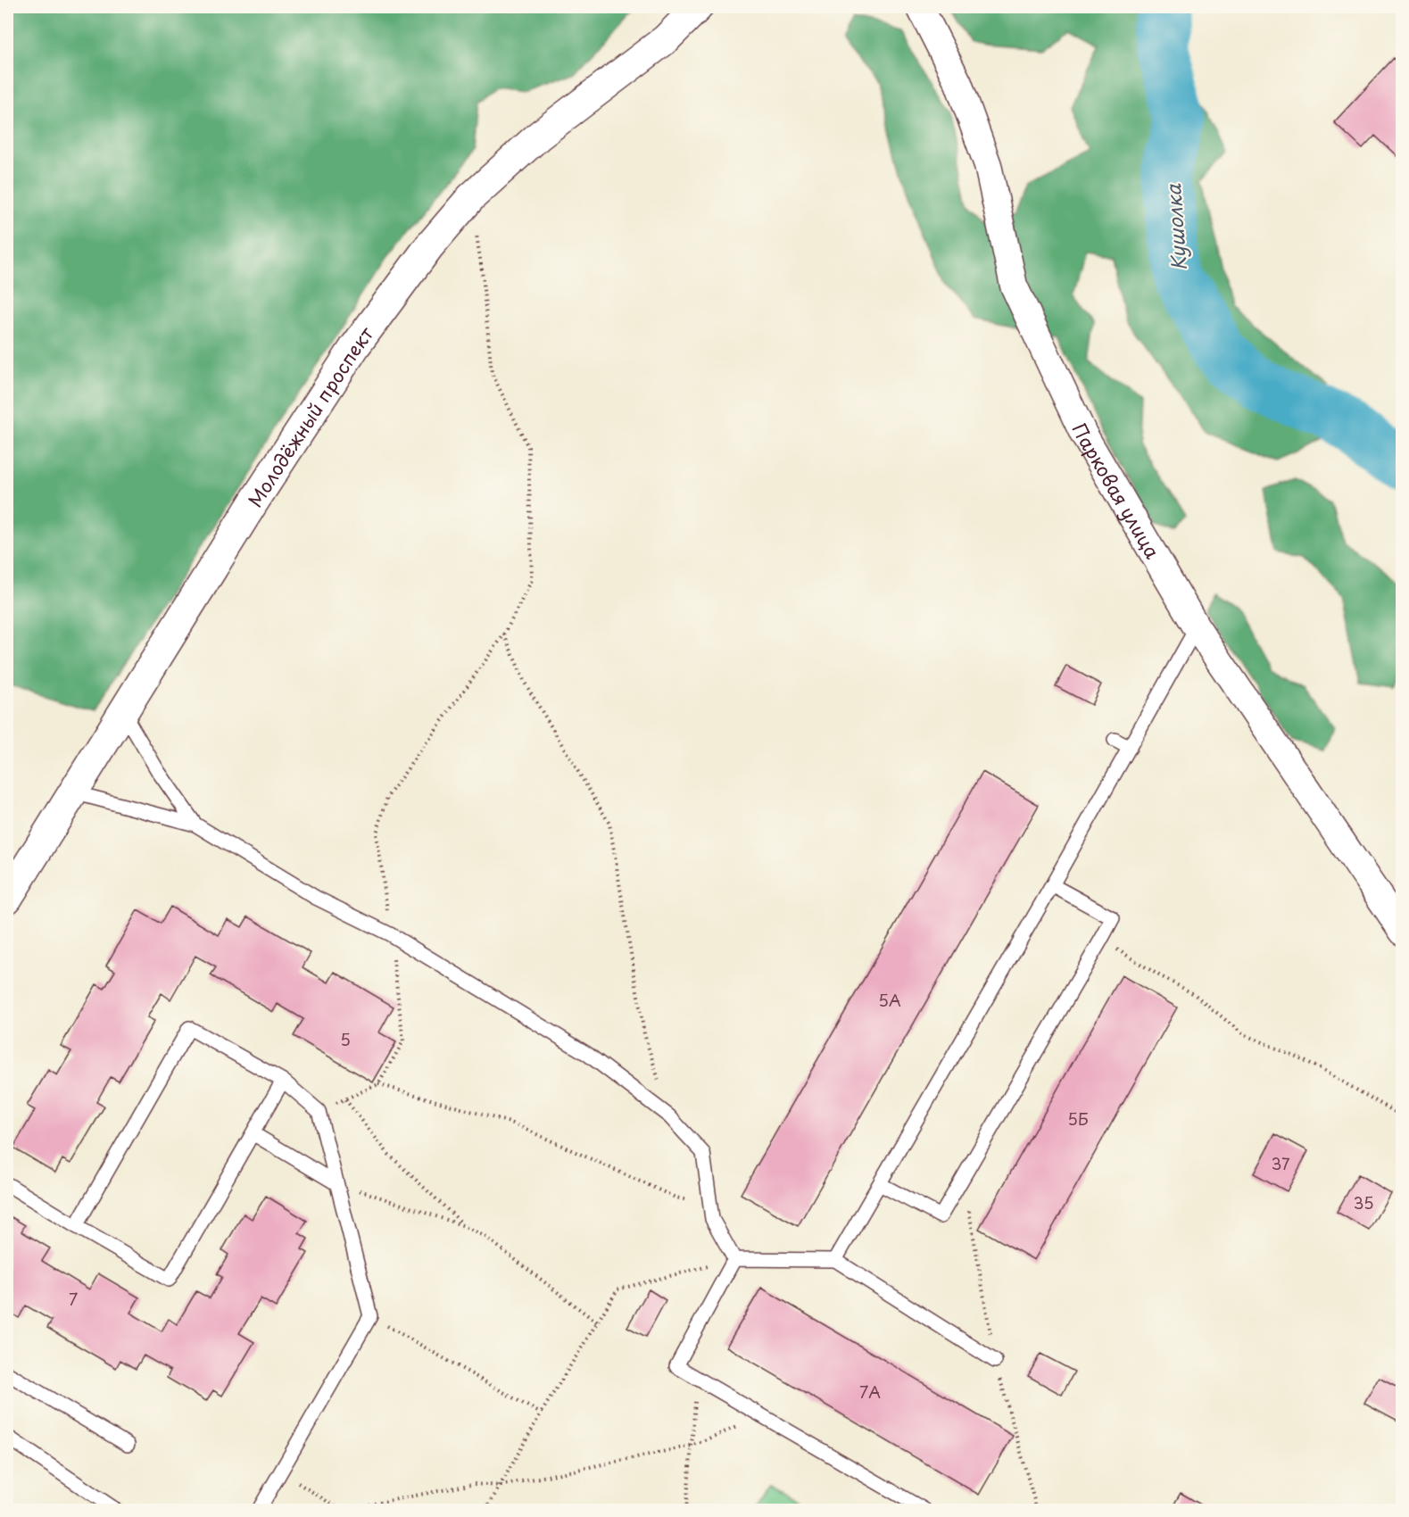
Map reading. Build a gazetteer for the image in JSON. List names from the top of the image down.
{
  "streets": {
    "street": ["Молодёжный проспект", "Парковая улица"]
  },
  "water": ["Кушолка"],
  "house_numbers": [
    "5А",
    "5",
    "5Б",
    "37",
    "35",
    "7",
    "7А"
  ]
}
